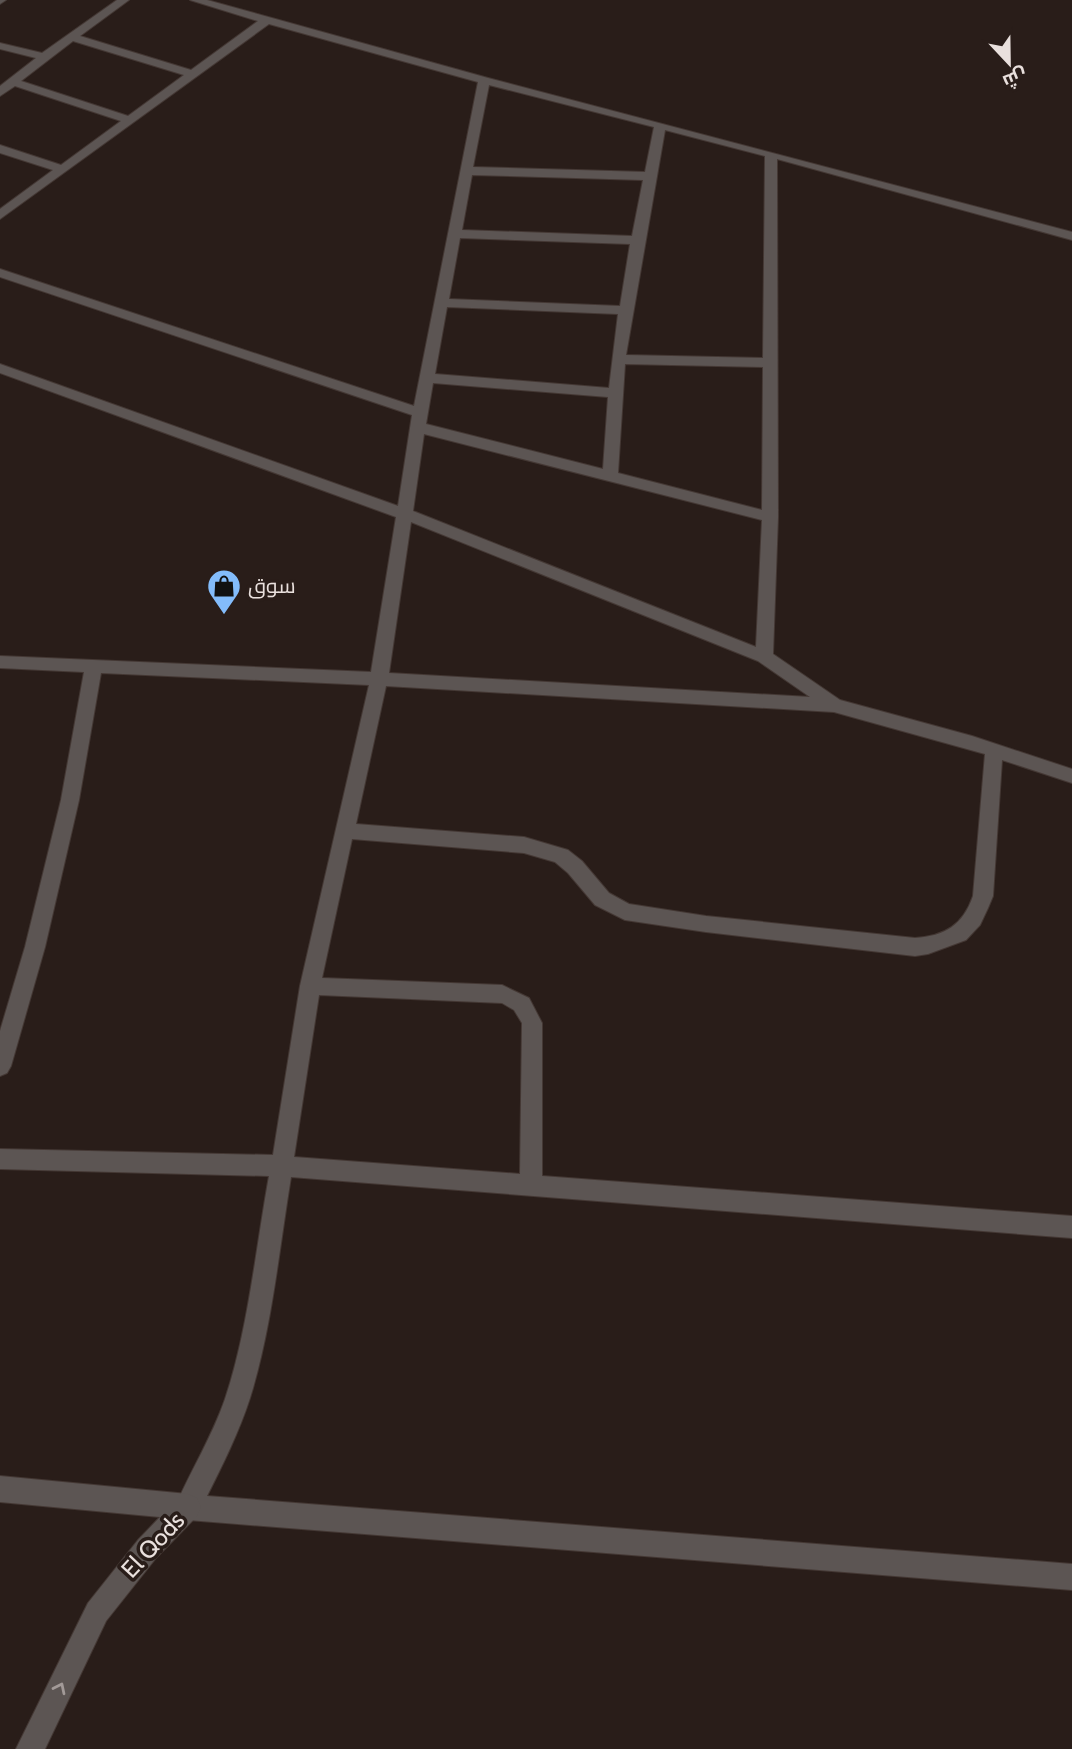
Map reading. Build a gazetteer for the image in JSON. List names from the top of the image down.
{
  "streets": {
    "street": ["El Qods"]
  },
  "one_way": ["El Qods"],
  "places": {
    "shop": ["سوق"]
  },
  "north": "bottom"
}
